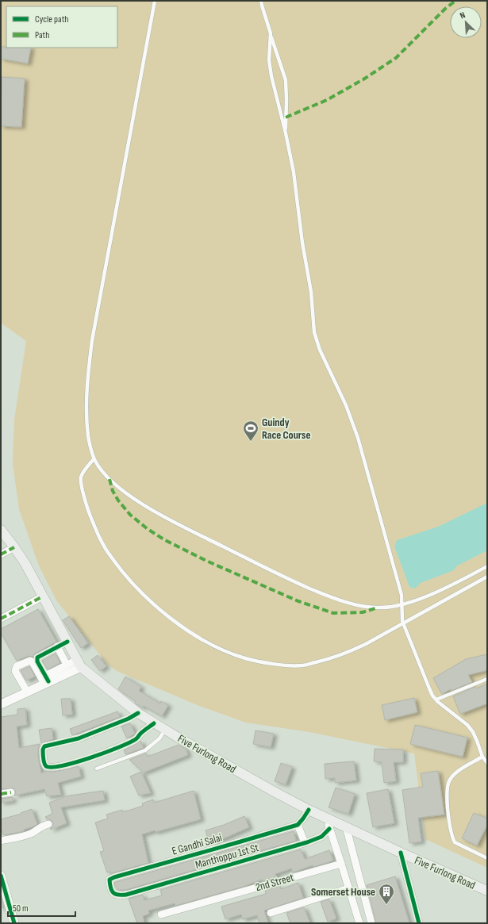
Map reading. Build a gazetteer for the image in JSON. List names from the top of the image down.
{
  "streets": {
    "main road": ["Five Furlong Road"],
    "street": ["E Gandhi Salai", "Manthoppu 1st St", "2nd Street"]
  },
  "crossings": [
    ["Five Furlong Road", "E Gandhi Salai"],
    ["Five Furlong Road", "Manthoppu 1st St"],
    ["E Gandhi Salai", "Manthoppu 1st St"]
  ],
  "places": {
    "sports": ["Guindy Race Course"],
    "building": ["Somerset House"]
  },
  "legend": ["Cycle path", "Path"],
  "scale_bar": "50 m",
  "north": "top left"
}
